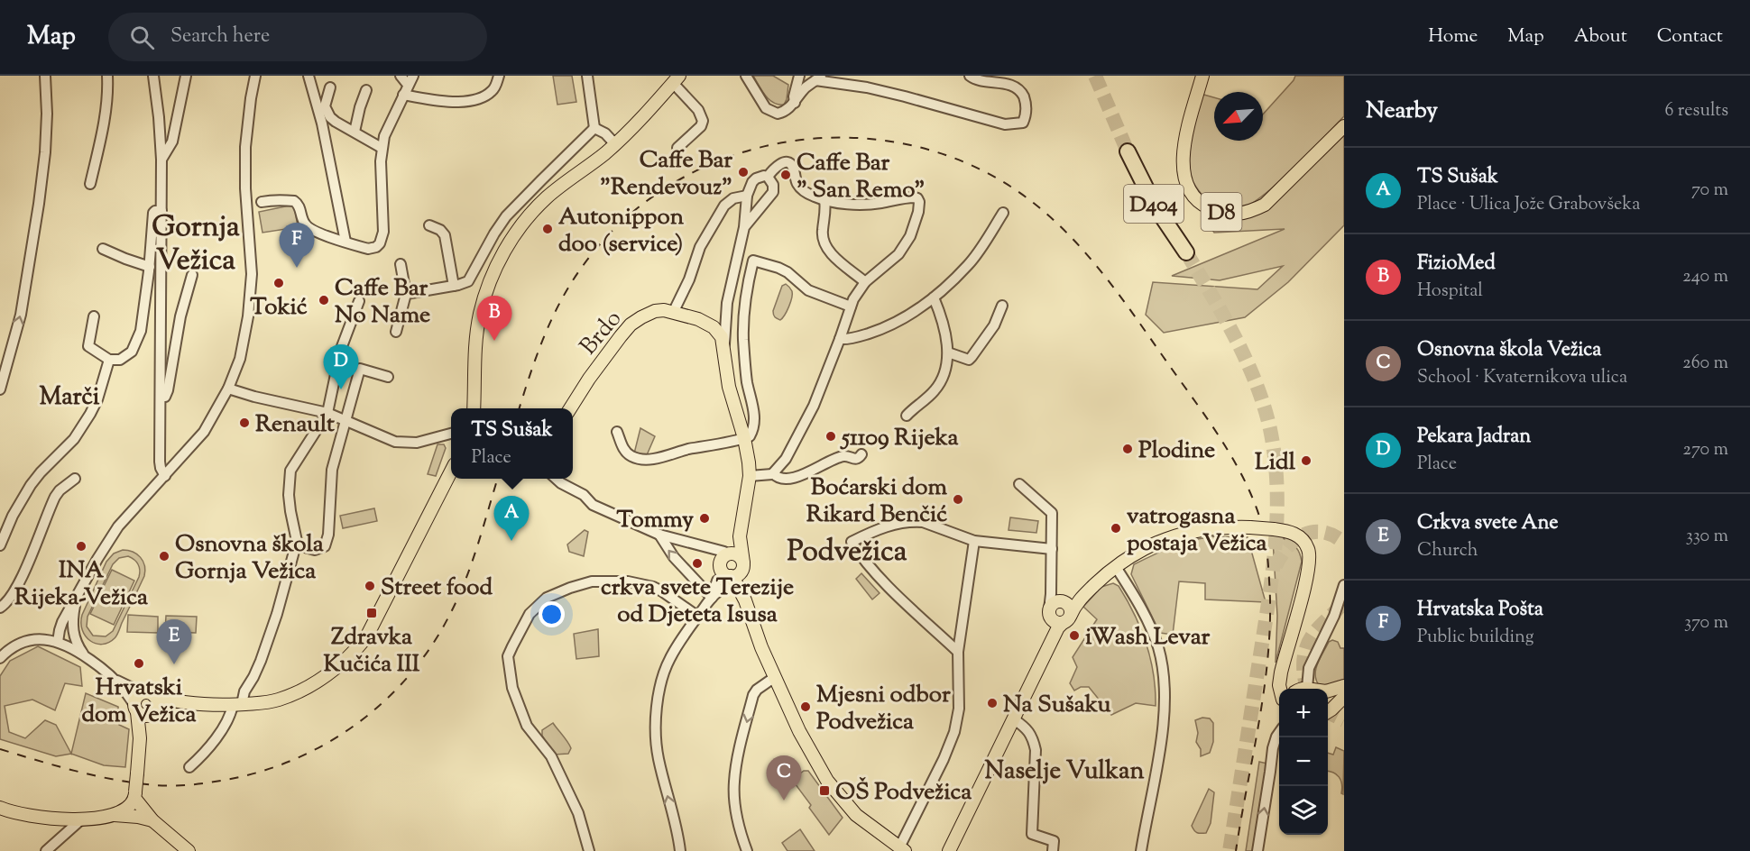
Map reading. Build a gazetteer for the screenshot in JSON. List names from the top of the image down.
{
  "streets": {
    "highway": ["D404"],
    "main road": ["D8", "Brdo"]
  },
  "districts": [
    "Gornja Vežica",
    "Marči",
    "Podvežica",
    "Naselje Vulkan"
  ],
  "places": {
    "other": [
      "Caffe Bar \"Rendevouz\"",
      "Caffe Bar \" San Remo\"",
      "Autonippon doo (service)",
      "Tokić",
      "Caffe Bar No Name",
      "Renault",
      "51109 Rijeka",
      "Plodine",
      "Lidl",
      "Boćarski dom Rikard Benčić",
      "Tommy",
      "vatrogasna postaja Vežica",
      "INA Rijeka-Vežica",
      "Osnovna škola Gornja Vežica",
      "crkva svete Terezije od Djeteta Isusa",
      "Street food",
      "iWash Levar",
      "Hrvatski dom Vežica",
      "Na Sušaku",
      "Mjesni odbor Podvežica"
    ],
    "transit": ["Zdravka Kučića III", "OŠ Podvežica"]
  },
  "north": "bottom left",
  "page": {
    "header": "Map",
    "search": "Search here",
    "nav": [
      "Home",
      "Map",
      "About",
      "Contact"
    ],
    "heading": ["Nearby", "6 results"],
    "list": [
      {
        "mark": "A",
        "name": "TS Sušak",
        "note": "Place · Ulica Jože Grabovšeka",
        "value": "70 m"
      },
      {
        "mark": "B",
        "name": "FizioMed",
        "note": "Hospital",
        "value": "240 m"
      },
      {
        "mark": "C",
        "name": "Osnovna škola Vežica",
        "note": "School · Kvaternikova ulica",
        "value": "260 m"
      },
      {
        "mark": "D",
        "name": "Pekara Jadran",
        "note": "Place",
        "value": "270 m"
      },
      {
        "mark": "E",
        "name": "Crkva svete Ane",
        "note": "Church",
        "value": "330 m"
      },
      {
        "mark": "F",
        "name": "Hrvatska Pošta",
        "note": "Public building",
        "value": "370 m"
      }
    ],
    "pins": [
      "F",
      "B",
      "D",
      "A",
      "E",
      "C"
    ],
    "popup": ["TS Sušak", "Place"],
    "map_buttons": ["+", "−"]
  }
}
